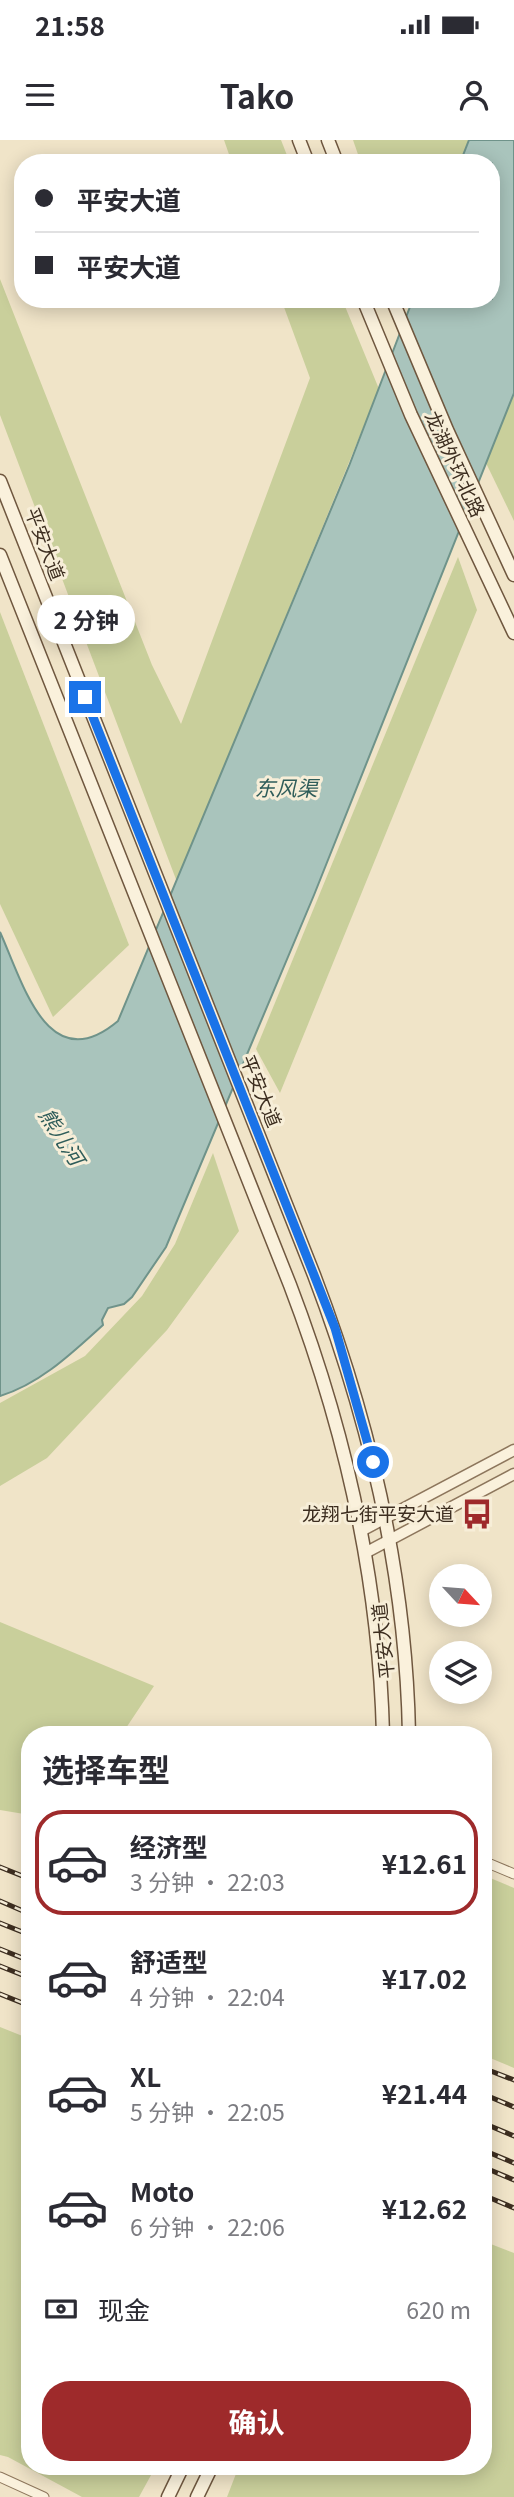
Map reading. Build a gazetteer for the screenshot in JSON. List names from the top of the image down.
{
  "streets": {
    "main road": ["龙湖外环北路", "平安大道"]
  },
  "water": ["东风渠", "熊儿河"],
  "places": {
    "bus stop": ["龙翔七街平安大道"]
  },
  "north": "bottom right",
  "page": {
    "status": "21:58",
    "header": "Tako",
    "banner": ["平安大道", "平安大道"],
    "bubble": "2 分钟",
    "heading": "选择车型",
    "list": [
      {
        "name": "经济型",
        "note": "3 分钟 · 22:03",
        "value": "¥12.61"
      },
      {
        "name": "舒适型",
        "note": "4 分钟 · 22:04",
        "value": "¥17.02"
      },
      {
        "name": "XL",
        "note": "5 分钟 · 22:05",
        "value": "¥21.44"
      },
      {
        "name": "Moto",
        "note": "6 分钟 · 22:06",
        "value": "¥12.62"
      }
    ],
    "pay": ["现金", "620 m"],
    "buttons": "确认"
  }
}
